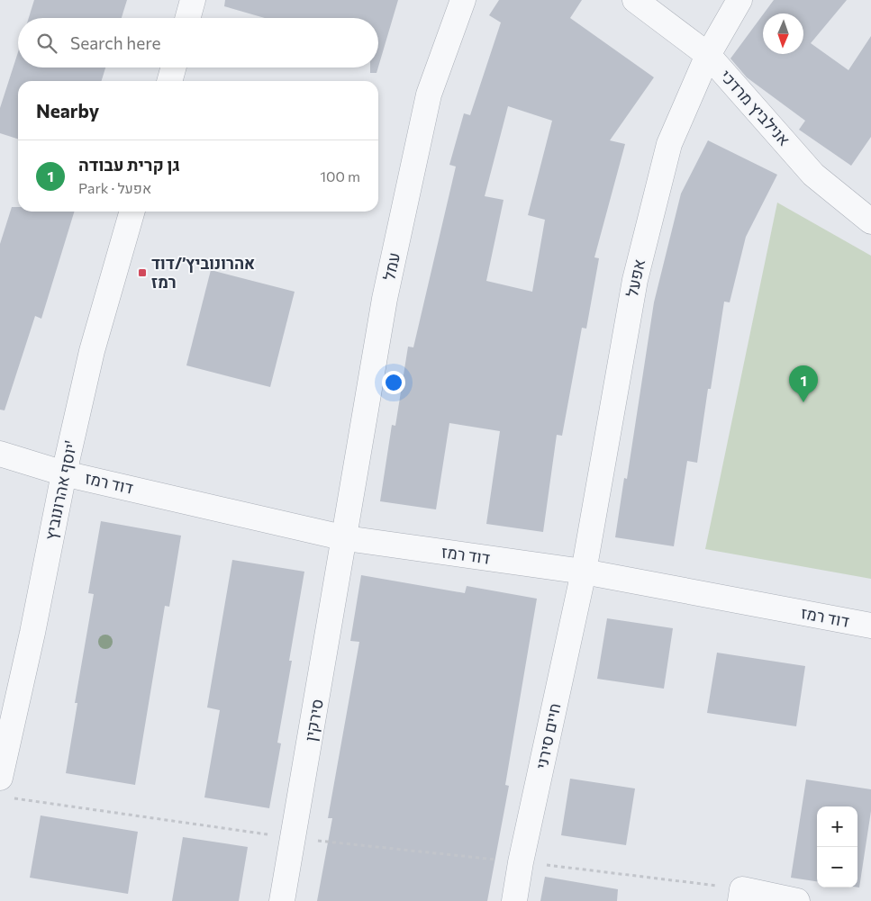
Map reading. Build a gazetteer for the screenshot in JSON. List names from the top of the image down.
{
  "streets": {
    "street": [
      "אנילביץ מרדכי",
      "עמל",
      "אפעל",
      "דוד רמז",
      "יוסף אהרונוביץ'",
      "סירקין",
      "חיים סירני"
    ]
  },
  "crossings": [
    ["אנילביץ מרדכי", "אפעל"],
    ["עמל", "דוד רמז"],
    ["עמל", "סירקין"],
    ["אפעל", "דוד רמז"],
    ["אפעל", "חיים סירני"],
    ["דוד רמז", "יוסף אהרונוביץ'"],
    ["דוד רמז", "סירקין"],
    ["דוד רמז", "חיים סירני"]
  ],
  "places": {
    "transit": ["אהרונוביץ׳/דוד רמז"]
  },
  "north": "bottom",
  "page": {
    "search": "Search here",
    "heading": "Nearby",
    "list": [
      {
        "mark": "1",
        "name": "גן קרית עבודה",
        "note": "Park · אפעל",
        "value": "100 m"
      }
    ],
    "pins": "1",
    "map_buttons": ["+", "−"]
  }
}
